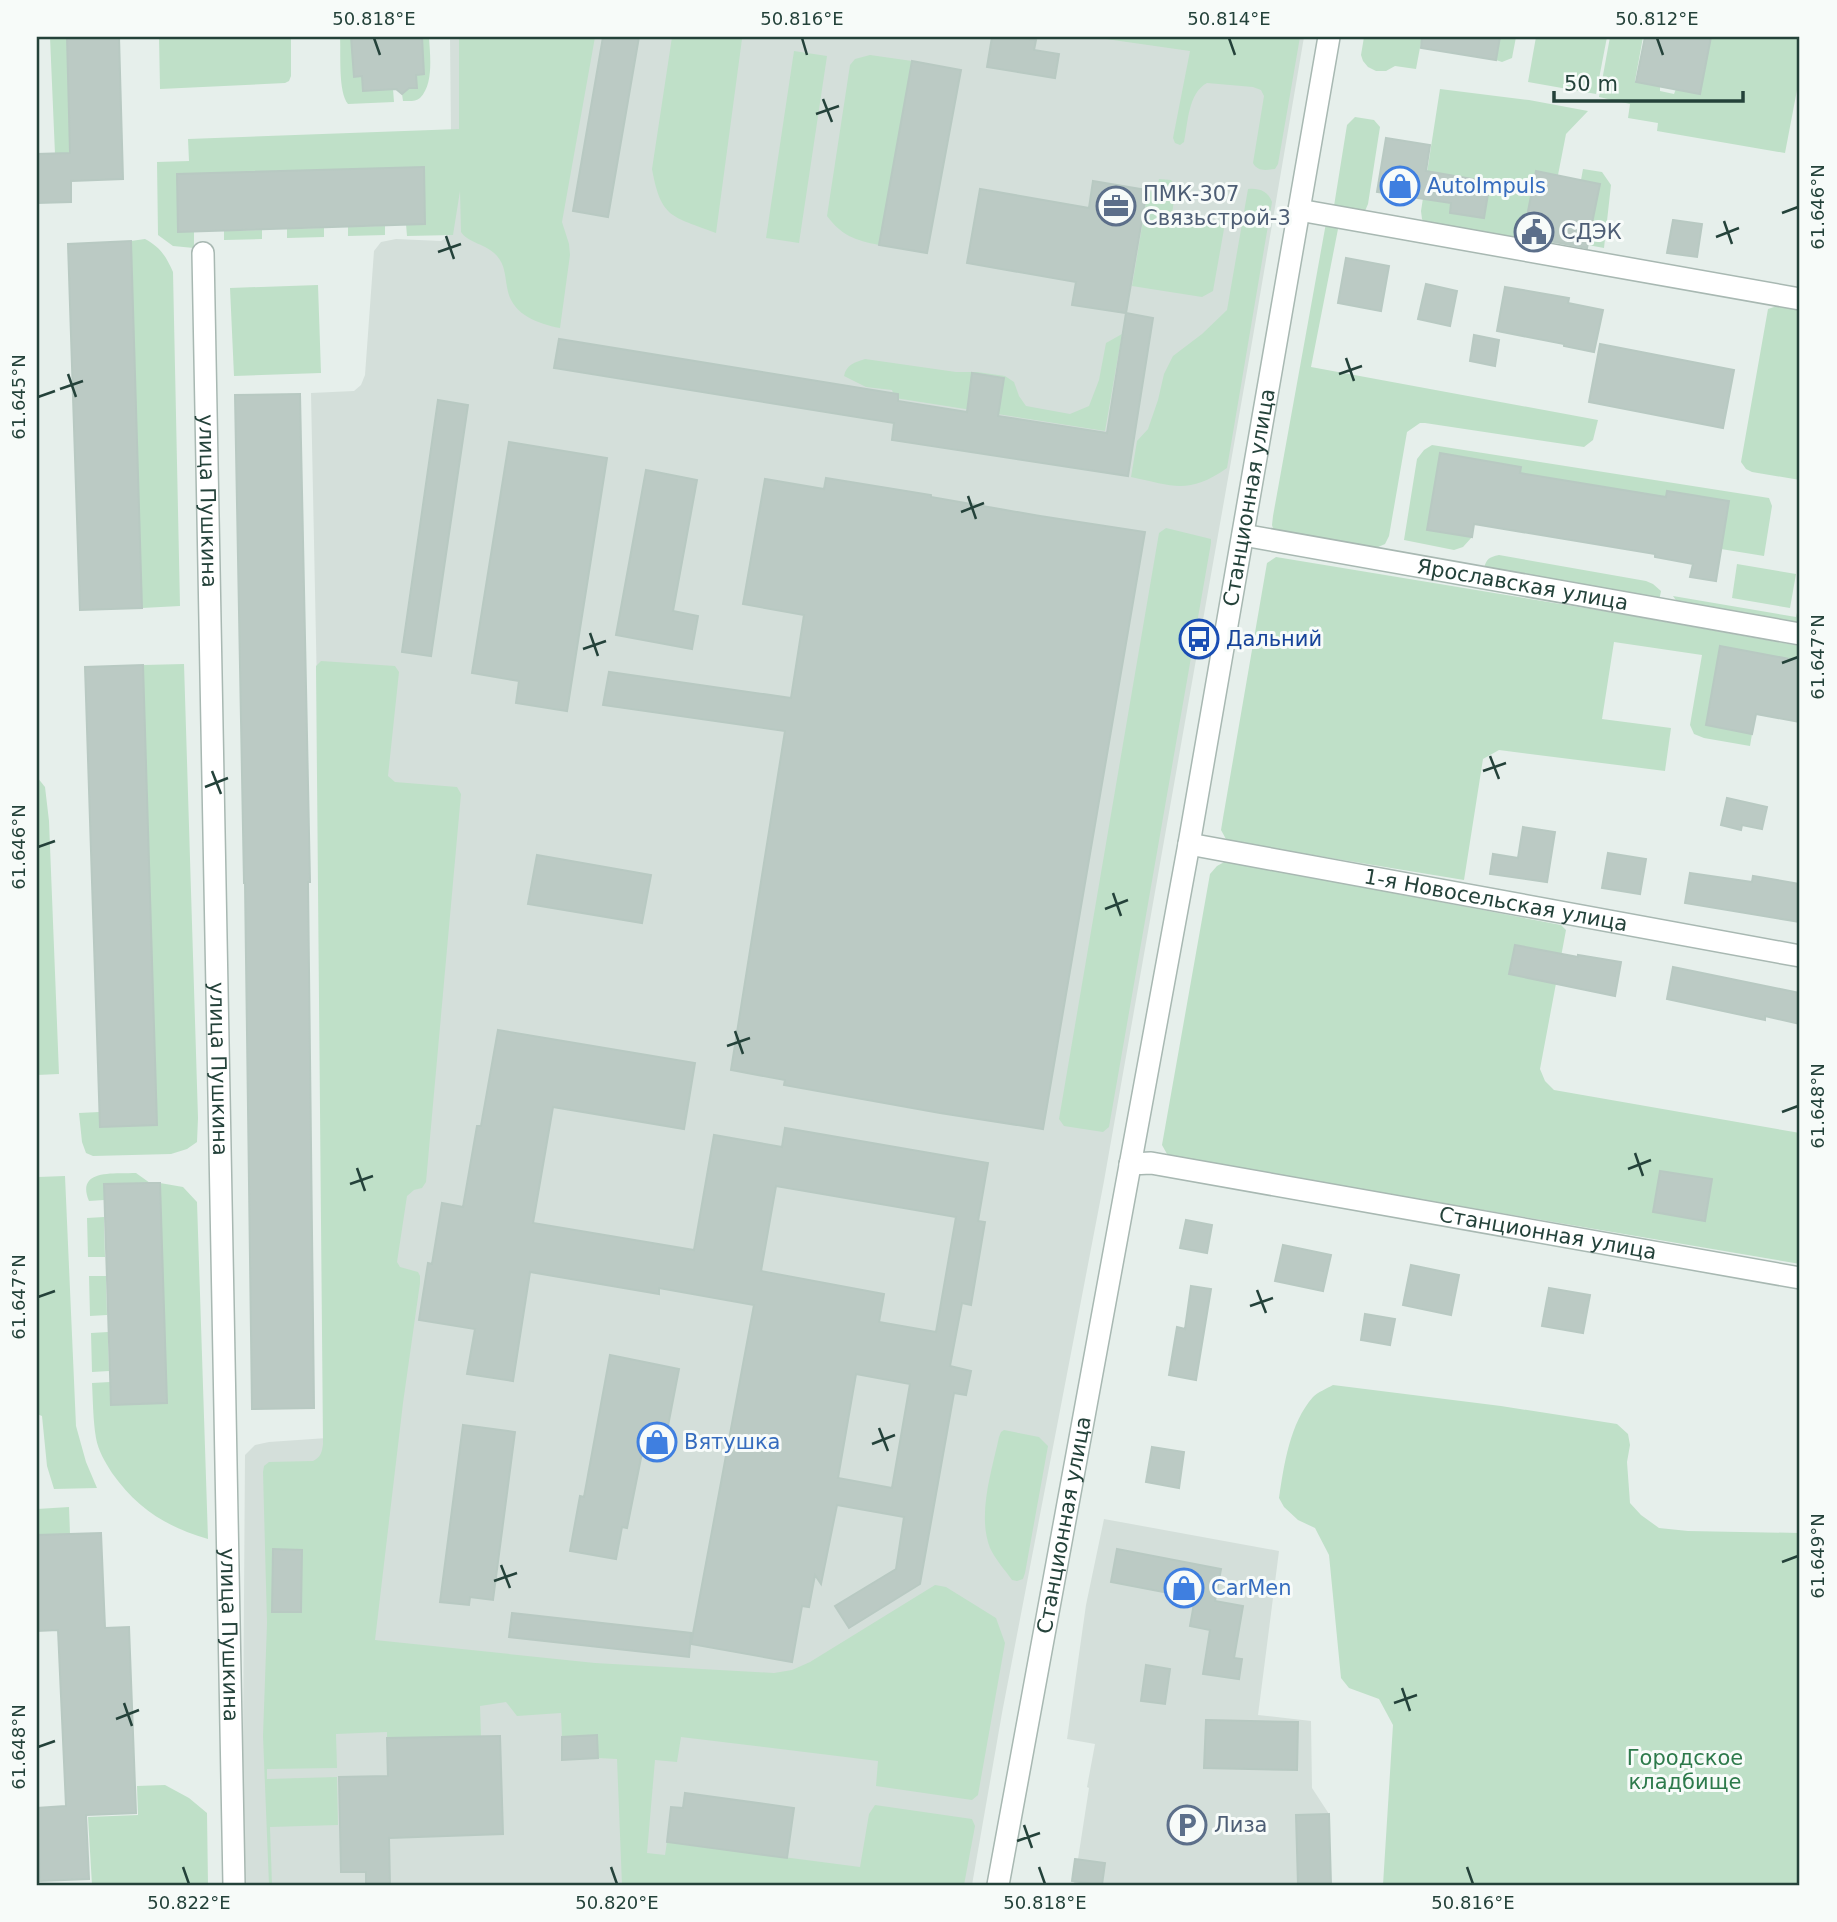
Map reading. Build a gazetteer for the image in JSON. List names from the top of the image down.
{
  "streets": {
    "street": [
      "Станционная улица",
      "улица Пушкина",
      "Ярославская улица",
      "1-я Новосельская улица"
    ]
  },
  "crossings": [
    ["Станционная улица", "Ярославская улица"],
    ["Станционная улица", "1-я Новосельская улица"]
  ],
  "parks": ["Городское кладбище"],
  "places": {
    "shop": ["AutoImpuls", "Вятушка", "CarMen"],
    "office": ["ПМК-307 Связьстрой-3"],
    "public building": ["СДЭК"],
    "bus stop": ["Дальний"],
    "parking": ["Лиза"]
  },
  "scale_bar": "50 m",
  "coordinates": [
    "50.818°E",
    "50.816°E",
    "50.814°E",
    "50.812°E",
    "61.646°N",
    "61.645°N",
    "61.647°N",
    "61.648°N",
    "61.649°N",
    "50.822°E",
    "50.820°E"
  ]
}
